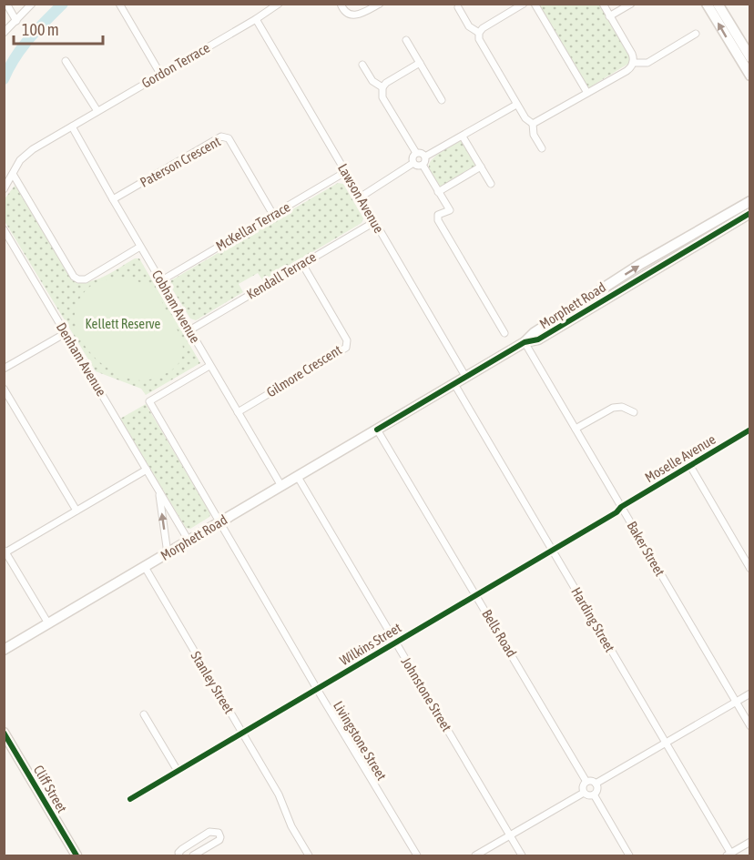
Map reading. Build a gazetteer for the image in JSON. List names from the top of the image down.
{
  "streets": {
    "main road": ["Morphett Road", "Cliff Street"],
    "street": [
      "Gordon Terrace",
      "Paterson Crescent",
      "Lawson Avenue",
      "McKellar Terrace",
      "Kendall Terrace",
      "Cobham Avenue",
      "Denham Avenue",
      "Gilmore Crescent",
      "Moselle Avenue",
      "Baker Street",
      "Harding Street",
      "Bells Road",
      "Wilkins Street",
      "Stanley Street",
      "Johnstone Street",
      "Livingstone Street"
    ]
  },
  "crossings": [
    ["Gordon Terrace", "Lawson Avenue"],
    ["Gordon Terrace", "Cobham Avenue"],
    ["Paterson Crescent", "McKellar Terrace"],
    ["Paterson Crescent", "Cobham Avenue"],
    ["Lawson Avenue", "McKellar Terrace"],
    ["Lawson Avenue", "Kendall Terrace"],
    ["Lawson Avenue", "Morphett Road"],
    ["McKellar Terrace", "Cobham Avenue"],
    ["Kendall Terrace", "Cobham Avenue"],
    ["Kendall Terrace", "Gilmore Crescent"],
    ["Morphett Road", "Cobham Avenue"],
    ["Morphett Road", "Denham Avenue"],
    ["Morphett Road", "Baker Street"],
    ["Morphett Road", "Harding Street"],
    ["Morphett Road", "Bells Road"],
    ["Morphett Road", "Stanley Street"],
    ["Morphett Road", "Johnstone Street"],
    ["Morphett Road", "Livingstone Street"],
    ["Cobham Avenue", "Gilmore Crescent"],
    ["Cobham Avenue", "Livingstone Street"],
    ["Moselle Avenue", "Baker Street"],
    ["Moselle Avenue", "Wilkins Street"],
    ["Baker Street", "Wilkins Street"],
    ["Harding Street", "Wilkins Street"],
    ["Bells Road", "Wilkins Street"],
    ["Wilkins Street", "Stanley Street"],
    ["Wilkins Street", "Johnstone Street"],
    ["Wilkins Street", "Livingstone Street"]
  ],
  "parks": ["Kellett Reserve"],
  "scale_bar": "100 m"
}
